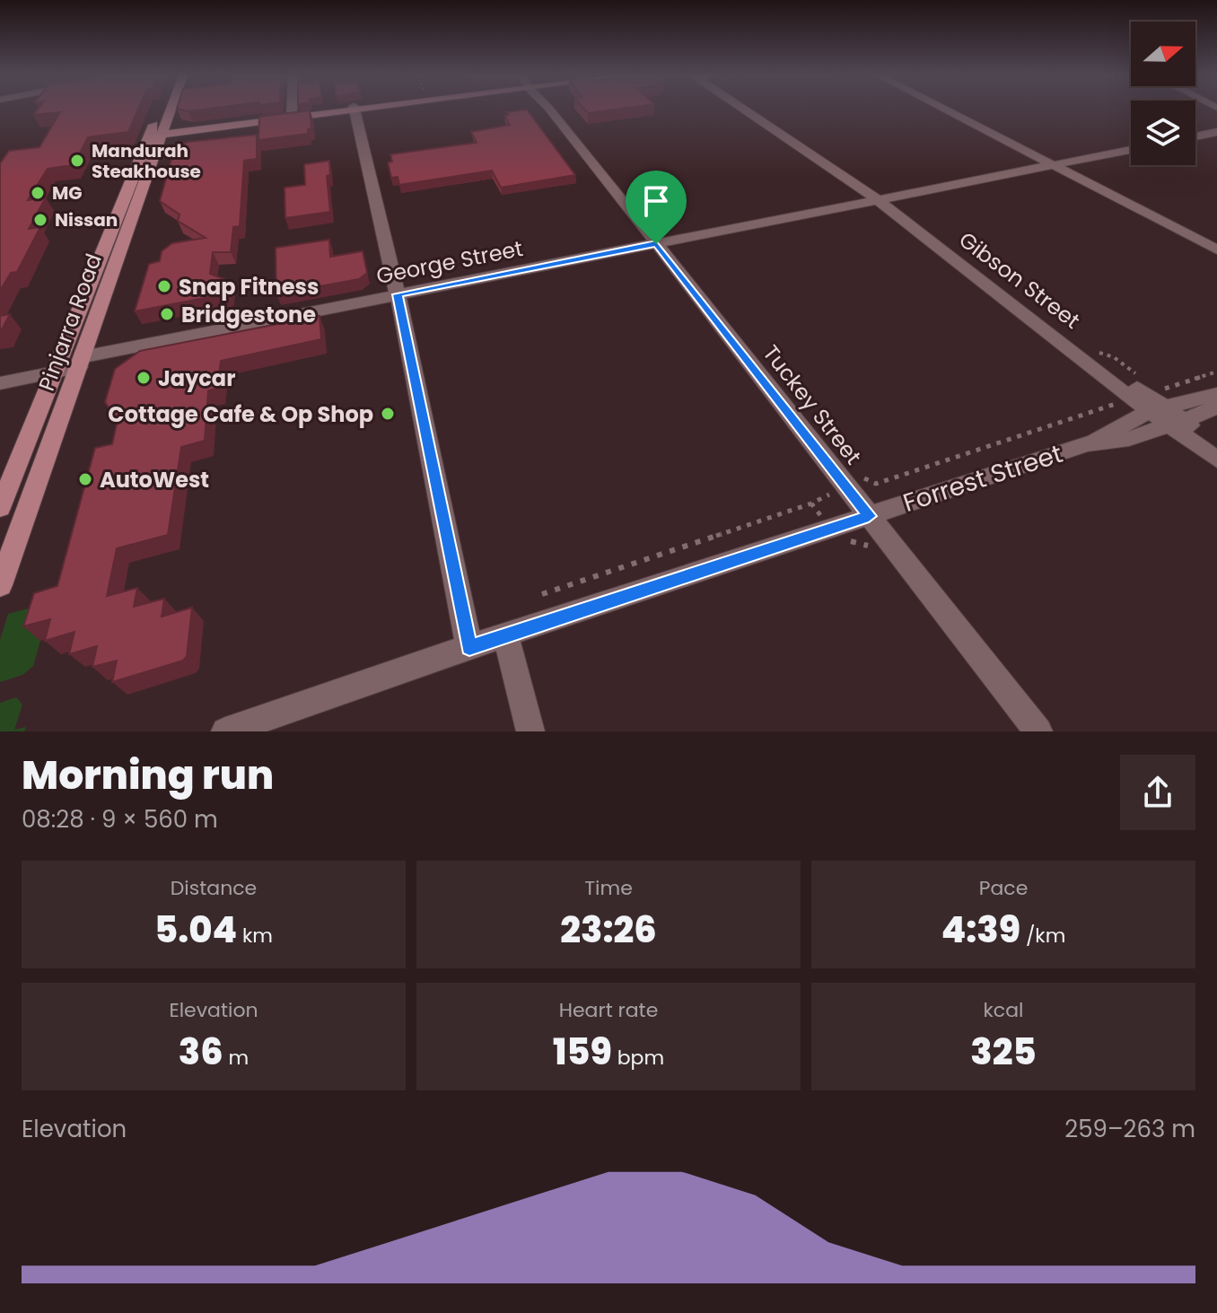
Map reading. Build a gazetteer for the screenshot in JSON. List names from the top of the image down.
{
  "streets": {
    "main road": ["Pinjarra Road"],
    "street": [
      "George Street",
      "Gibson Street",
      "Tuckey Street",
      "Forrest Street"
    ]
  },
  "crossings": [
    ["George Street", "Gibson Street"],
    ["George Street", "Pinjarra Road"],
    ["George Street", "Tuckey Street"],
    ["Gibson Street", "Forrest Street"],
    ["Tuckey Street", "Forrest Street"]
  ],
  "places": [
    "Mandurah Steakhouse",
    "MG",
    "Nissan",
    "Snap Fitness",
    "Bridgestone",
    "Jaycar",
    "Cottage Cafe & Op Shop",
    "AutoWest"
  ],
  "north": "right",
  "page": {
    "heading": ["Morning run", "08:28 · 9 × 560 m"],
    "stats": [
      ["Distance", "5.04 km"],
      ["Time", "23:26"],
      ["Pace", "4:39 /km"],
      ["Elevation", "36 m"],
      ["Heart rate", "159 bpm"],
      ["kcal", "325"]
    ],
    "chart": ["Elevation", "259–263 m"]
  }
}
